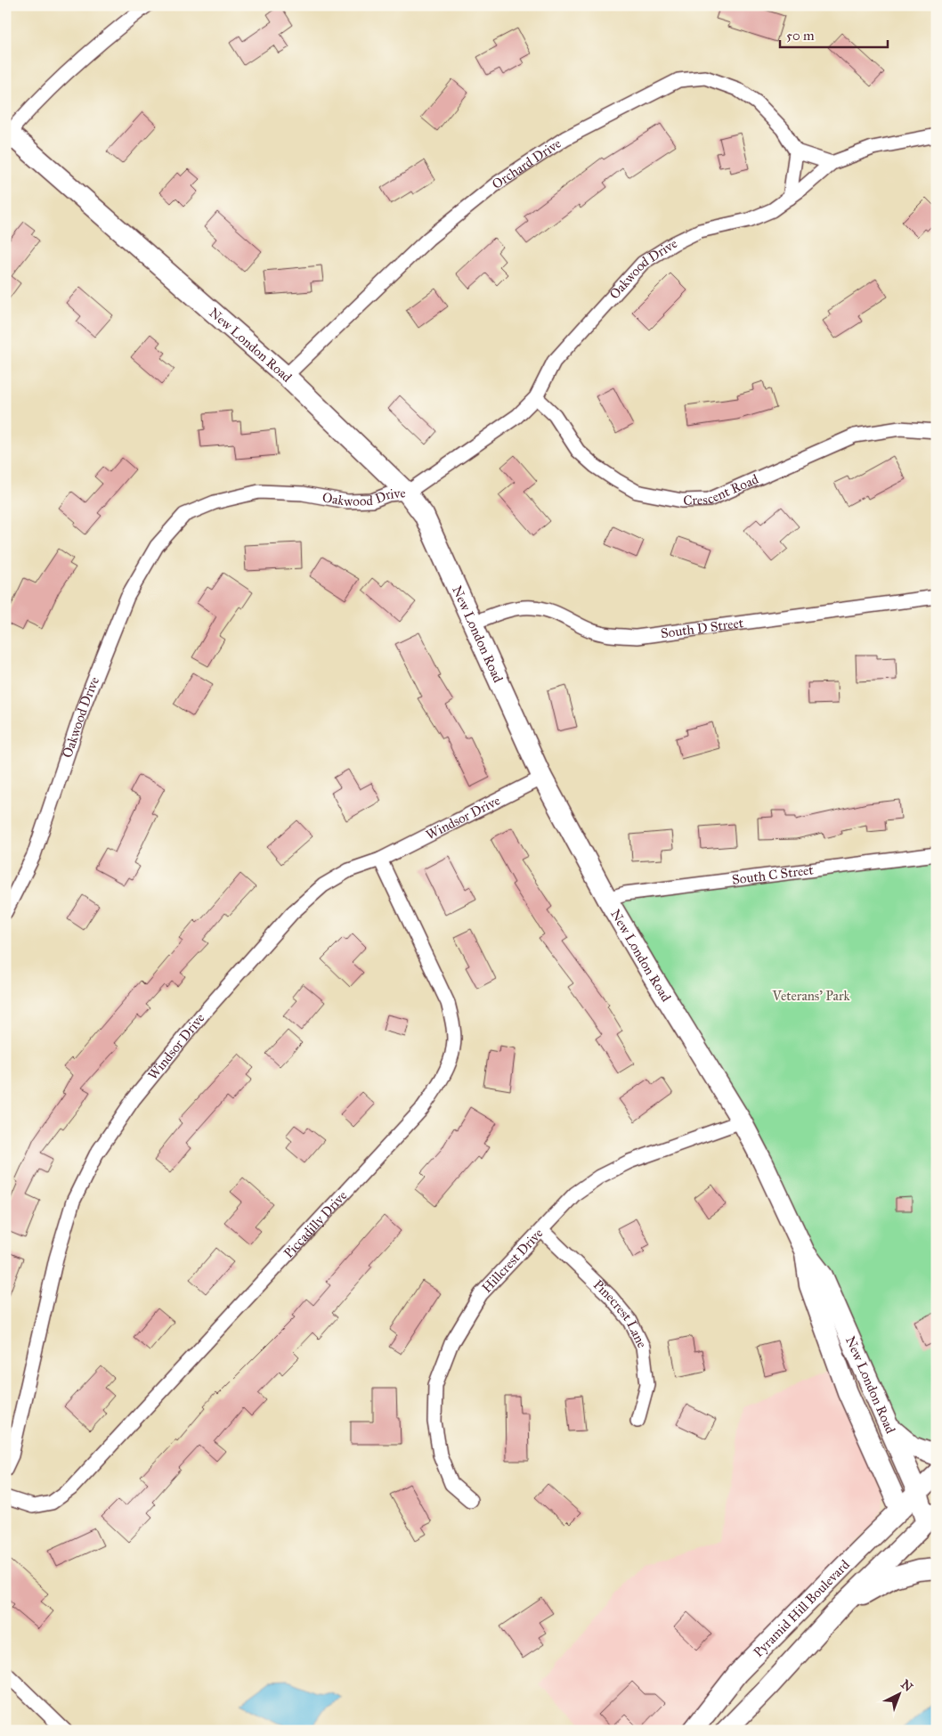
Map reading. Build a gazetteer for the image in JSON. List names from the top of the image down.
{
  "streets": {
    "street": [
      "Orchard Drive",
      "Oakwood Drive",
      "New London Road",
      "Crescent Road",
      "South D Street",
      "Windsor Drive",
      "South C Street",
      "Piccadilly Drive",
      "Hillcrest Drive",
      "Pinecrest Lane",
      "Pyramid Hill Boulevard"
    ]
  },
  "crossings": [
    ["Orchard Drive", "New London Road"],
    ["Oakwood Drive", "New London Road"],
    ["Oakwood Drive", "Crescent Road"],
    ["New London Road", "South D Street"],
    ["New London Road", "Windsor Drive"],
    ["New London Road", "South C Street"],
    ["New London Road", "Hillcrest Drive"],
    ["New London Road", "Pyramid Hill Boulevard"],
    ["Windsor Drive", "Piccadilly Drive"],
    ["Hillcrest Drive", "Pinecrest Lane"]
  ],
  "parks": ["Veterans’ Park"],
  "scale_bar": "50 m",
  "north": "top right"
}
